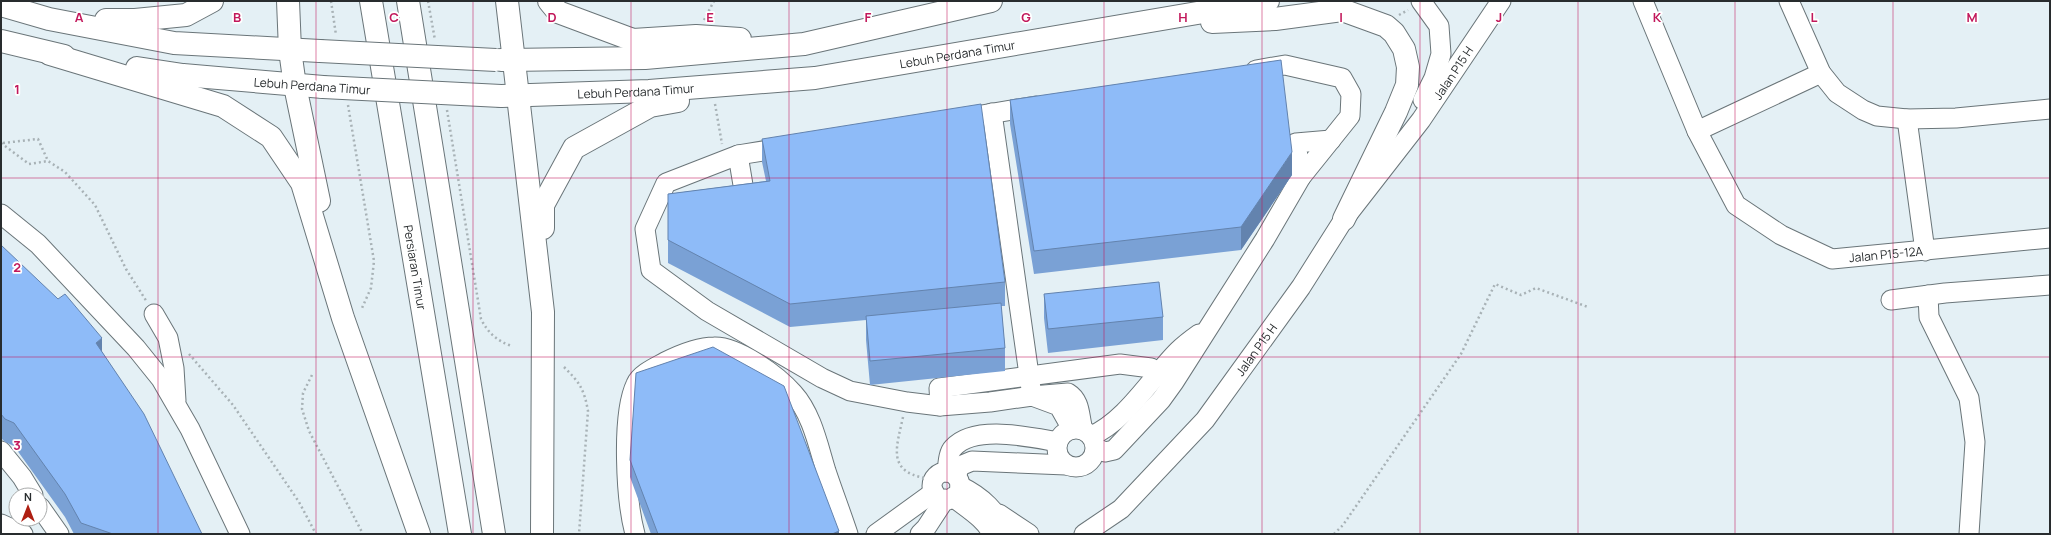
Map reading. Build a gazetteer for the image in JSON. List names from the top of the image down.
{
  "streets": {
    "main road": ["Lebuh Perdana Timur", "Persiaran Timur"],
    "street": ["Jalan P15 H", "Jalan P15-12A"]
  },
  "north": "top",
  "grid": {
    "columns": [
      "A",
      "B",
      "C",
      "D",
      "E",
      "F",
      "G",
      "H",
      "I",
      "J",
      "K",
      "L",
      "M"
    ],
    "rows": ["1", "2", "3"]
  }
}
